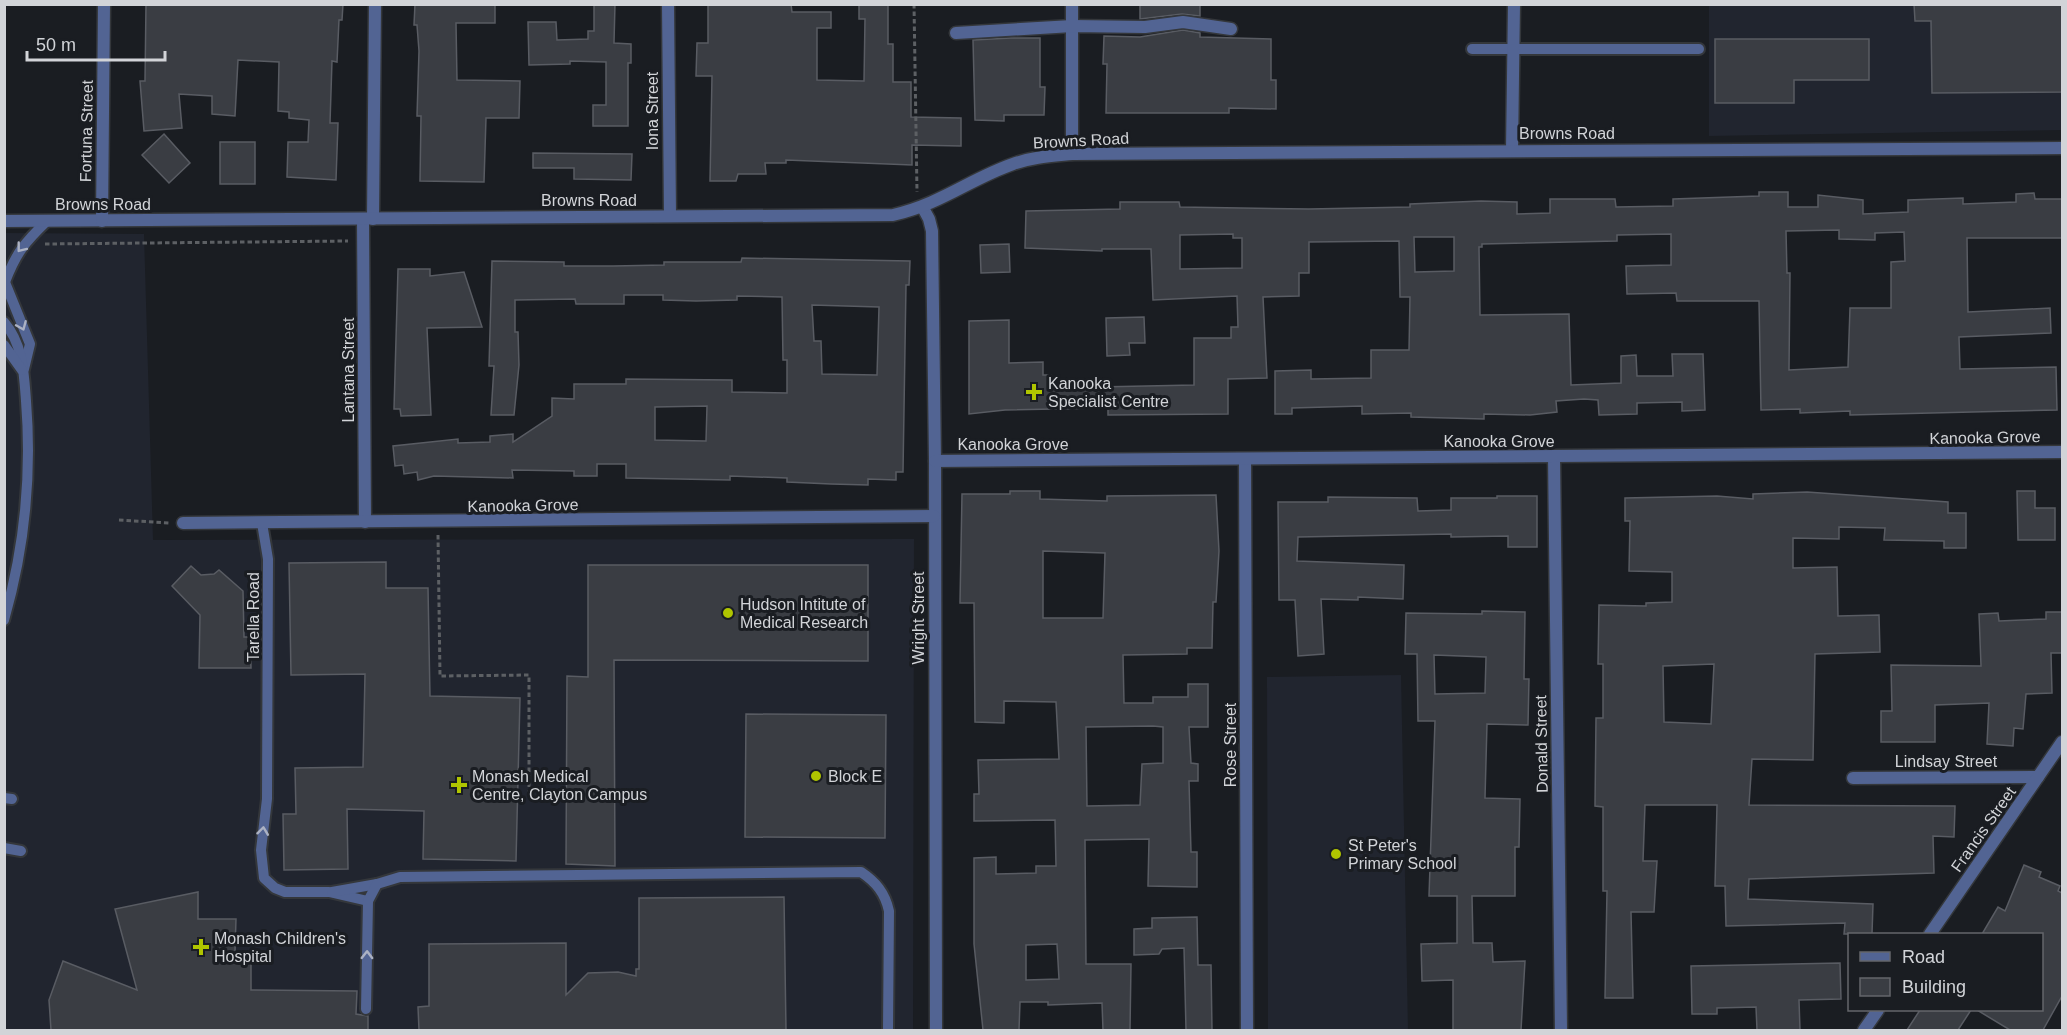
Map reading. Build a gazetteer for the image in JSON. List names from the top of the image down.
{
  "streets": {
    "street": [
      "Iona Street",
      "Fortuna Street",
      "Browns Road",
      "Lantana Street",
      "Kanooka Grove",
      "Wright Street",
      "Donald Street",
      "Rose Street",
      "Lindsay Street",
      "Francis Street"
    ],
    "lane": ["Tarella Road"]
  },
  "crossings": [
    ["Iona Street", "Browns Road"],
    ["Fortuna Street", "Browns Road"],
    ["Browns Road", "Lantana Street"],
    ["Browns Road", "Wright Street"],
    ["Lantana Street", "Kanooka Grove"],
    ["Kanooka Grove", "Tarella Road"],
    ["Kanooka Grove", "Wright Street"],
    ["Kanooka Grove", "Donald Street"],
    ["Kanooka Grove", "Rose Street"],
    ["Lindsay Street", "Francis Street"]
  ],
  "one_way": ["Tarella Road"],
  "places": {
    "health": ["Kanooka Specialist Centre", "Monash Medical Centre, Clayton Campus", "Monash Children's Hospital"],
    "other": ["Hudson Intitute of Medical Research", "Block E", "St Peter's Primary School"]
  },
  "legend": ["Road", "Building"],
  "scale_bar": "50 m"
}
